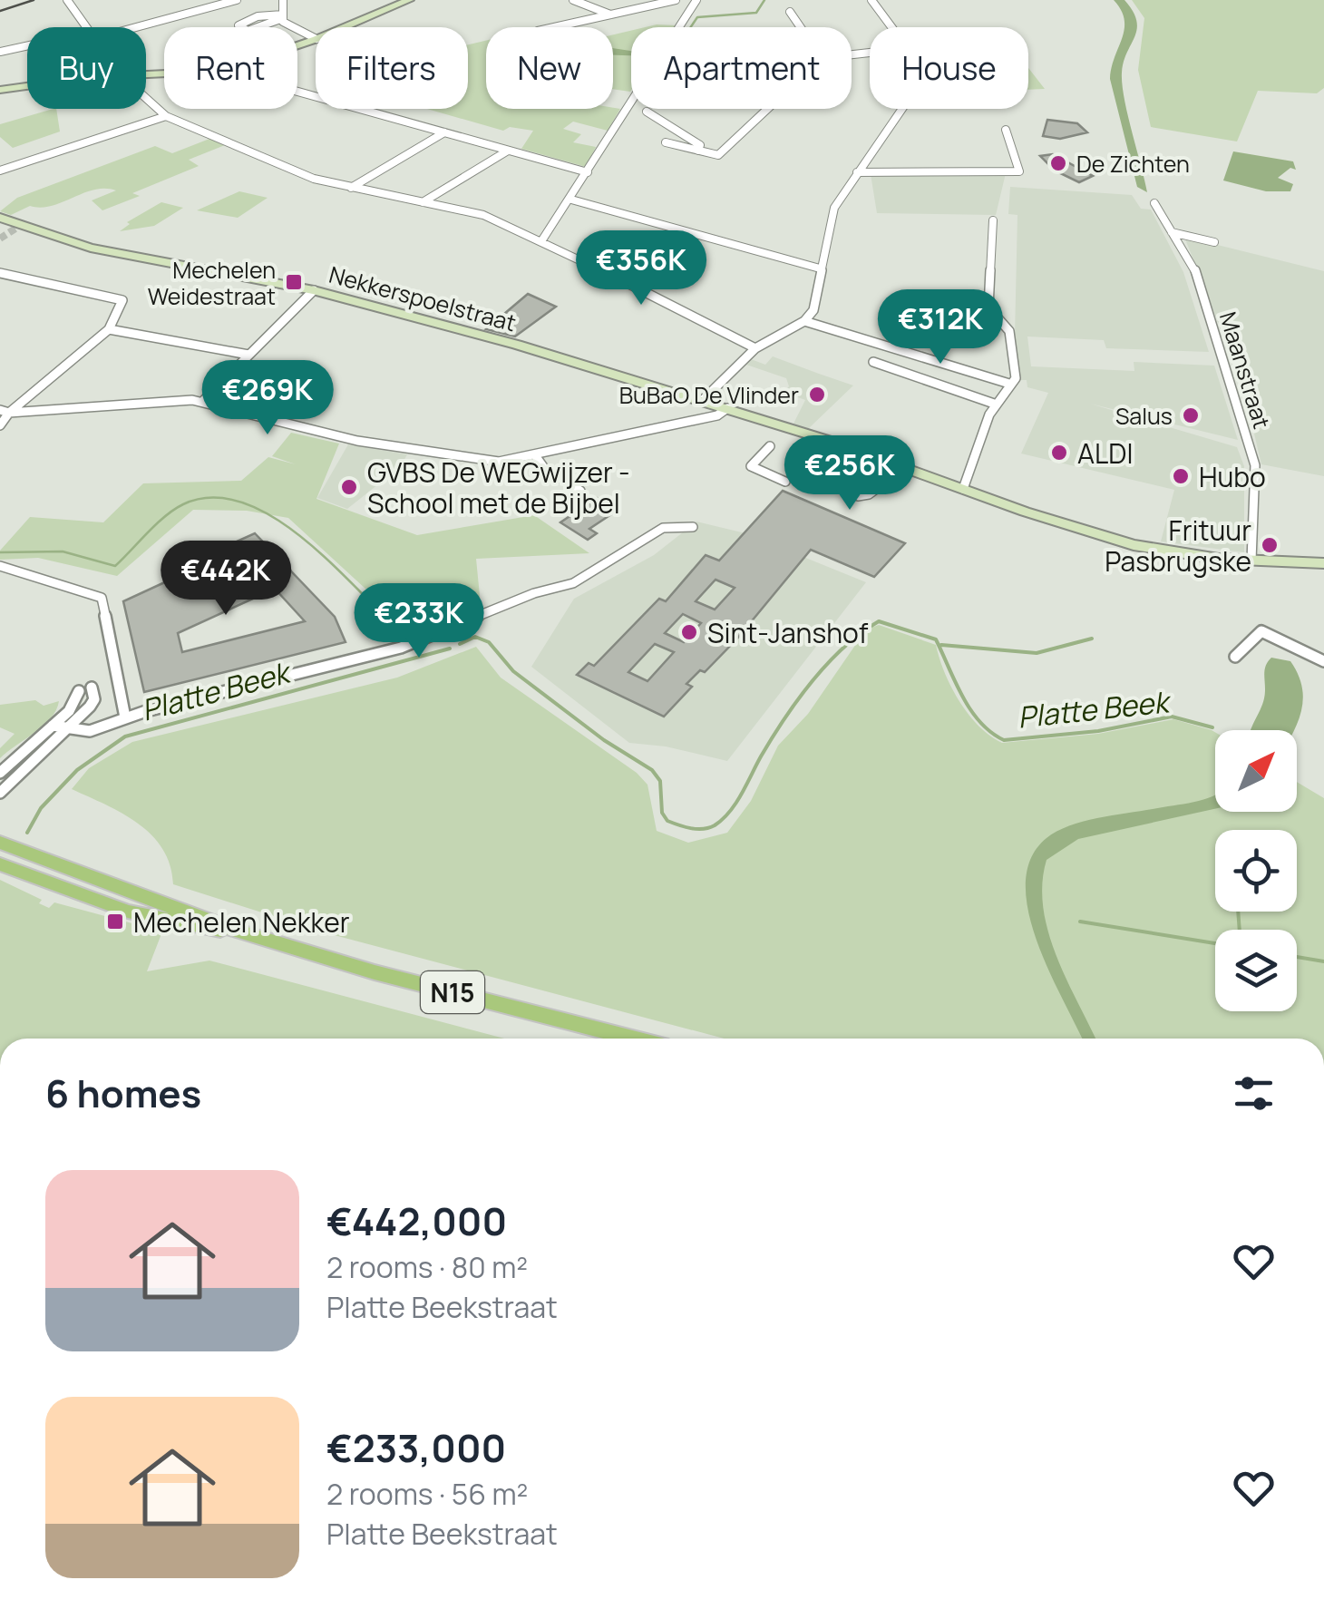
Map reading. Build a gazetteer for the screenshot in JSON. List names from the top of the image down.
{
  "streets": {
    "main road": ["Nekkerspoelstraat", "N15"],
    "street": ["Maanstraat"]
  },
  "crossings": [
    ["Nekkerspoelstraat", "Maanstraat"]
  ],
  "water": ["Platte Beek"],
  "places": {
    "other": [
      "De Zichten",
      "BuBaO De Vlinder",
      "Salus",
      "ALDI",
      "Hubo",
      "GVBS De WEGwijzer - School met de Bijbel",
      "Frituur Pasbrugske",
      "Sint-Janshof"
    ],
    "transit": ["Mechelen Weidestraat", "Mechelen Nekker"]
  },
  "north": "top right",
  "page": {
    "chip": [
      "Buy",
      "Rent",
      "Filters",
      "New",
      "Apartment",
      "House"
    ],
    "price": [
      "€356K",
      "€312K",
      "€269K",
      "€256K",
      "€442K",
      "€233K"
    ],
    "heading": "6 homes",
    "list": [
      {
        "name": "€442,000",
        "note": "2 rooms · 80 m² · Platte Beekstraat"
      },
      {
        "name": "€233,000",
        "note": "2 rooms · 56 m² · Platte Beekstraat"
      }
    ]
  }
}
